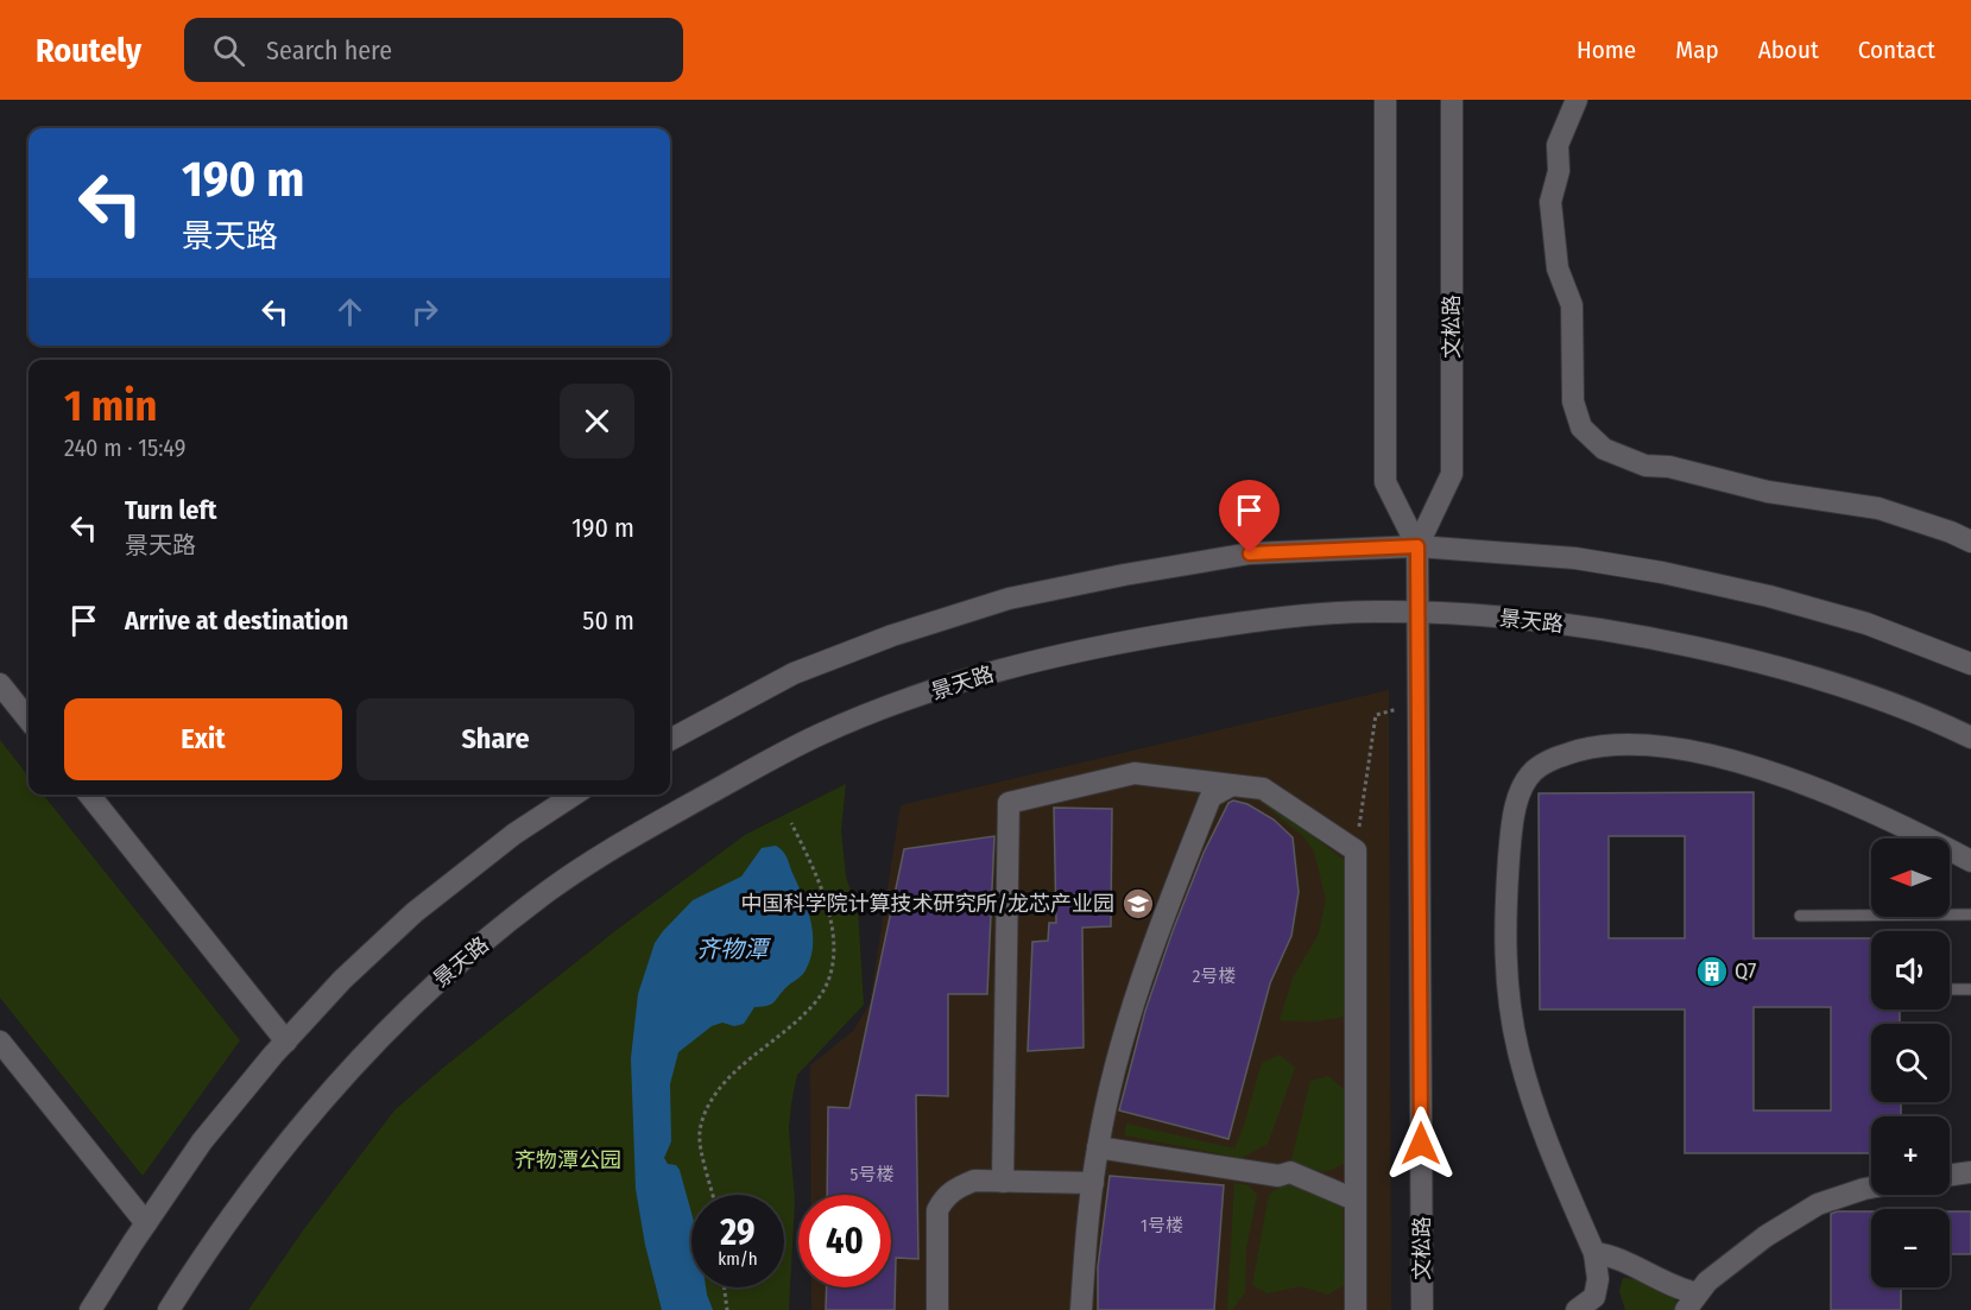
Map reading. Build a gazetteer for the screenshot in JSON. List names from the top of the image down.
{
  "streets": {
    "street": ["文松路", "景天路"]
  },
  "crossings": [
    ["文松路", "景天路"]
  ],
  "water": ["齐物潭"],
  "parks": ["齐物潭公园"],
  "places": {
    "school or university": ["中国科学院计算技术研究所/龙芯产业园"],
    "building": ["Q7"]
  },
  "house_numbers": ["2号楼", "5号楼", "1号楼"],
  "north": "left",
  "page": {
    "header": "Routely",
    "search": "Search here",
    "nav": [
      "Home",
      "Map",
      "About",
      "Contact"
    ],
    "turn": ["190 m", "景天路"],
    "heading": ["1 min", "240 m · 15:49"],
    "list": [
      {
        "name": "Turn left",
        "note": "景天路",
        "value": "190 m"
      },
      {
        "name": "Arrive at destination",
        "value": "50 m"
      }
    ],
    "buttons": ["Exit", "Share"],
    "map_buttons": ["+", "−"],
    "speed": "29 km/h",
    "limit": "40"
  }
}
